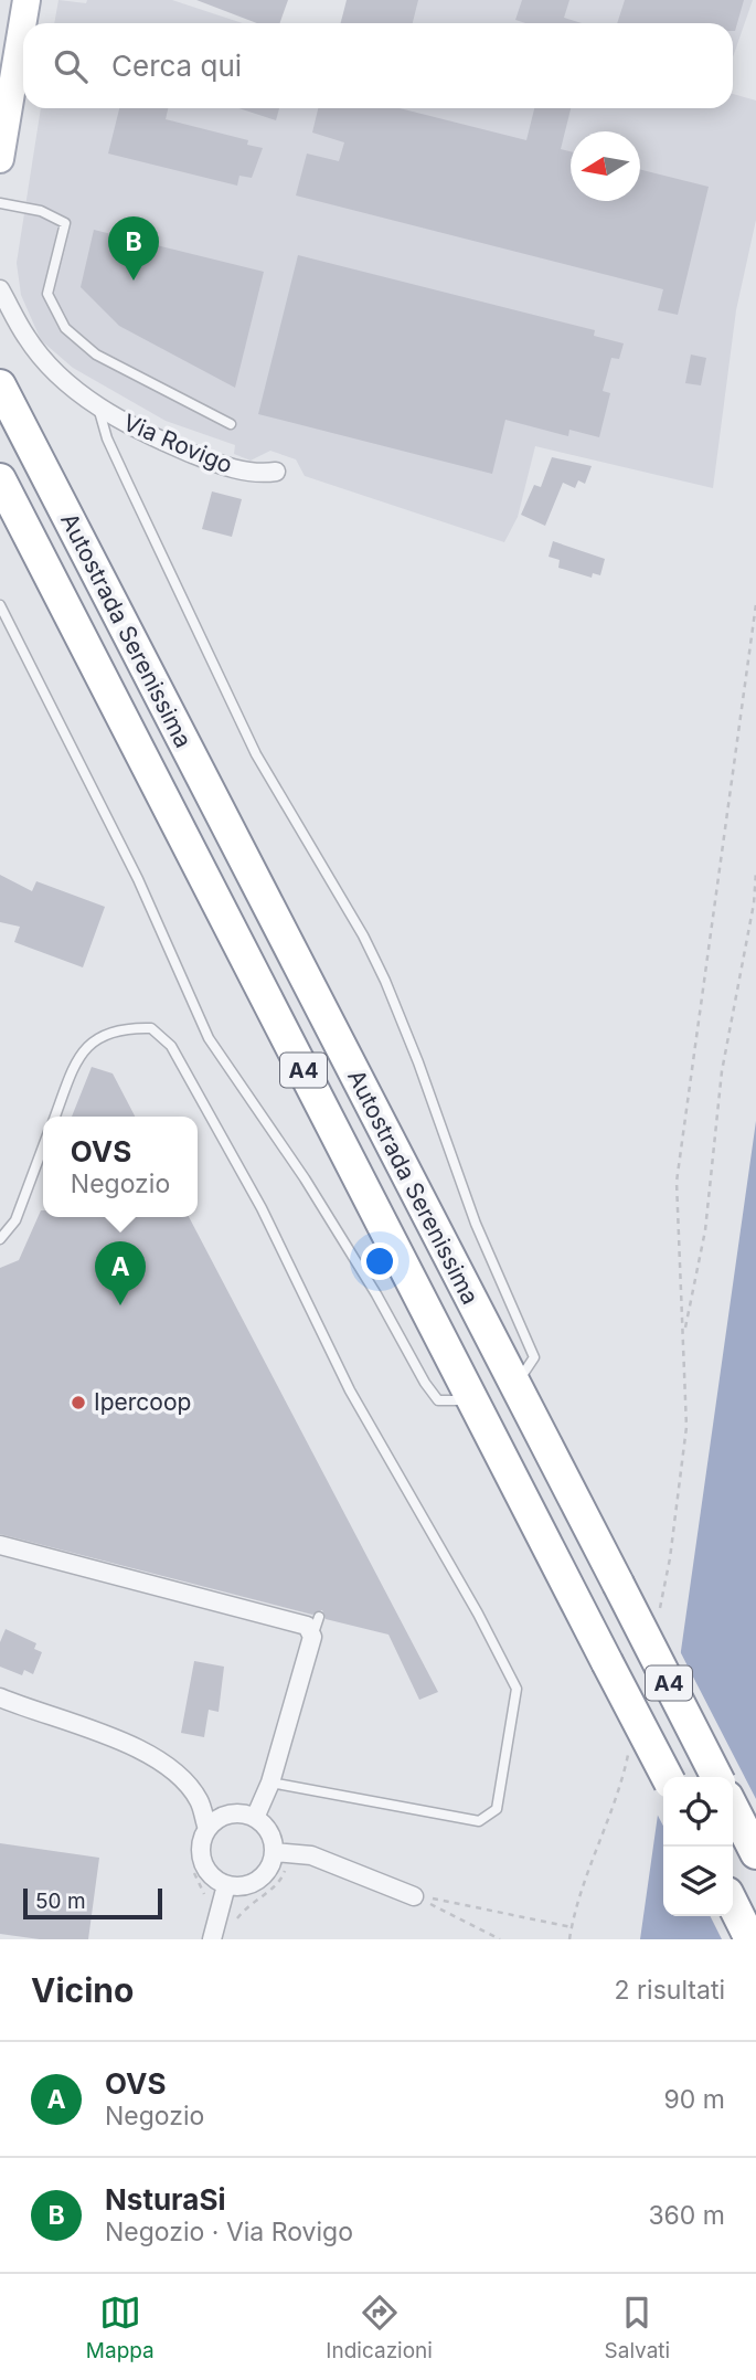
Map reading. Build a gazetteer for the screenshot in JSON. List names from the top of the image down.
{
  "streets": {
    "highway": ["Autostrada Serenissima", "A4"],
    "street": ["Via Rovigo"]
  },
  "places": ["Ipercoop"],
  "scale_bar": "50 m",
  "north": "left",
  "page": {
    "search": "Cerca qui",
    "pins": ["B", "A"],
    "popup": ["OVS", "Negozio"],
    "scale": "50 m",
    "heading": ["Vicino", "2 risultati"],
    "list": [
      {
        "mark": "A",
        "name": "OVS",
        "note": "Negozio",
        "value": "90 m"
      },
      {
        "mark": "B",
        "name": "NsturaSi",
        "note": "Negozio · Via Rovigo",
        "value": "360 m"
      }
    ],
    "nav": ["Mappa", "Indicazioni", "Salvati"]
  }
}
